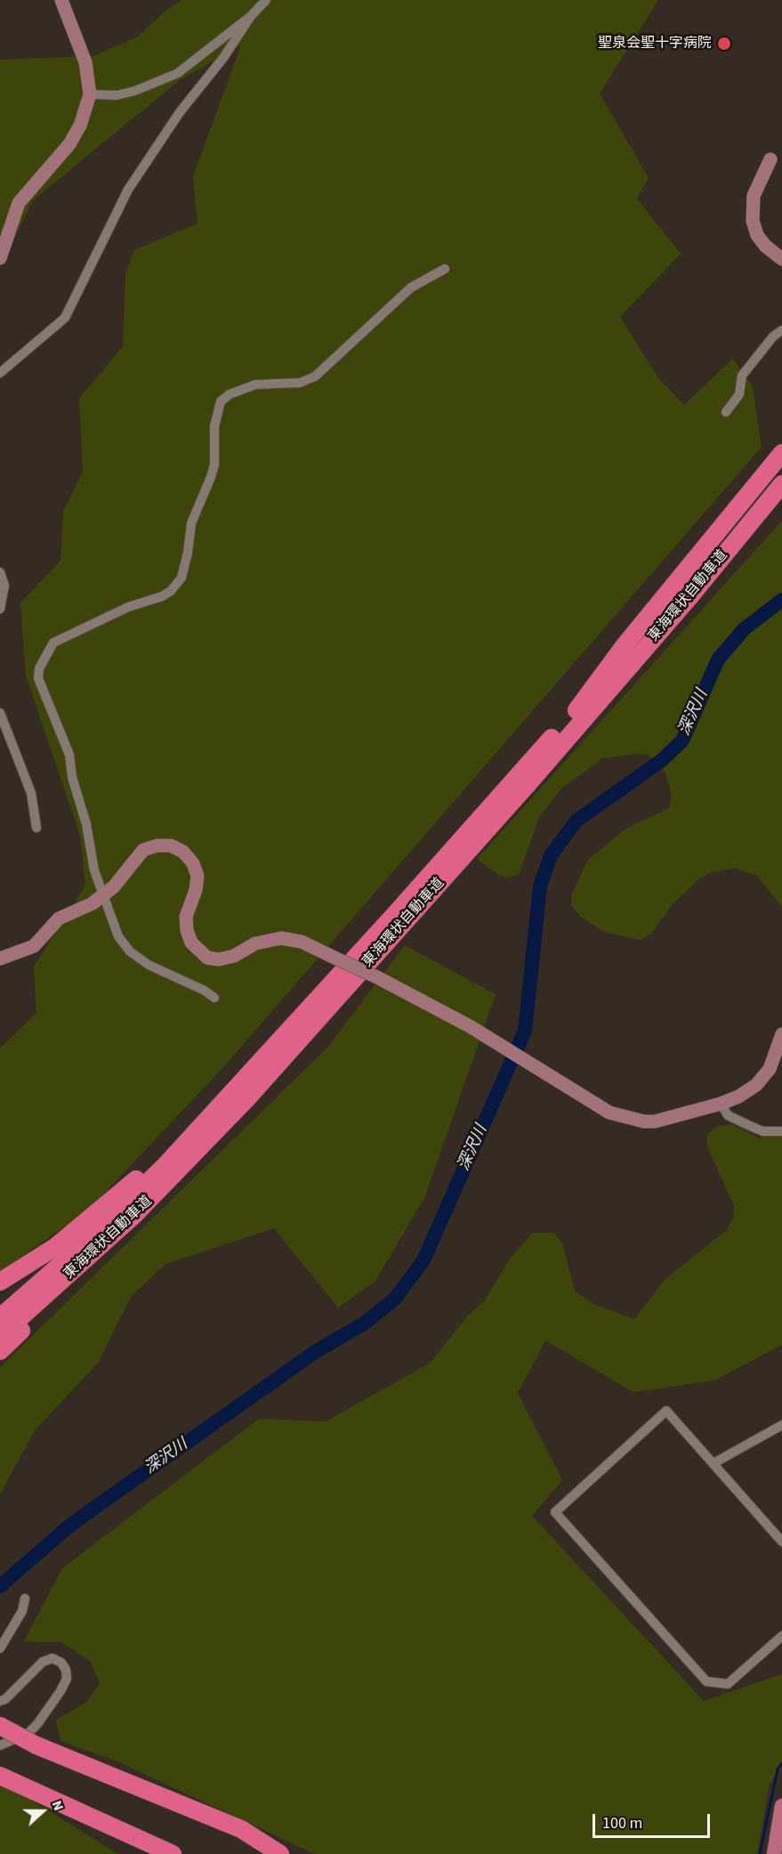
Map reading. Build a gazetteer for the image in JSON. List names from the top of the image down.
{
  "streets": {
    "highway": ["東海環状自動車道"]
  },
  "water": ["深沢川"],
  "places": ["聖泉会聖十字病院"],
  "scale_bar": "100 m",
  "north": "right"
}
